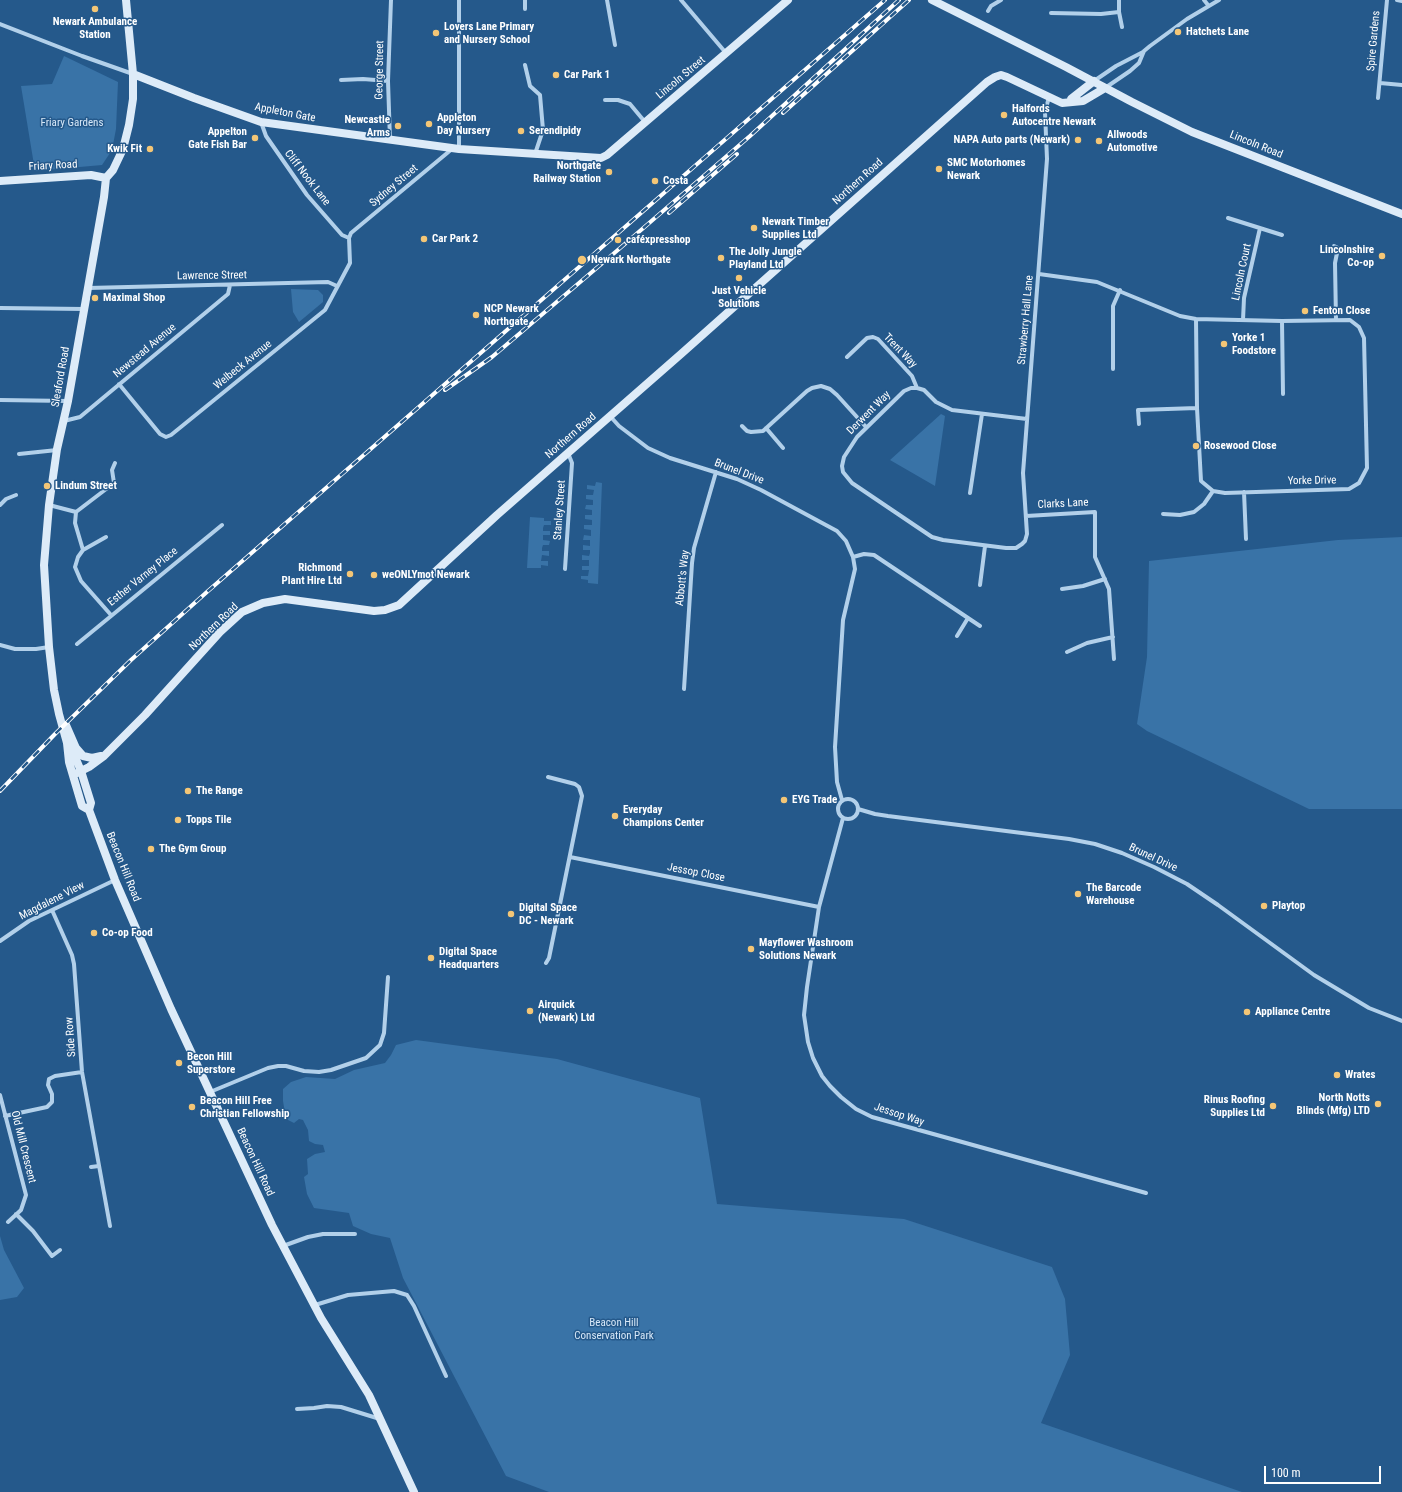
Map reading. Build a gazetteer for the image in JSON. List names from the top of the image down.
{
  "streets": {
    "street": [
      "Spire Gardens",
      "George Street",
      "Lincoln Street",
      "Appleton Gate",
      "Lincoln Road",
      "Friary Road",
      "Cliff Nook Lane",
      "Northern Road",
      "Sydney Street",
      "Lincoln Court",
      "Lawrence Street",
      "Strawberry Hall Lane",
      "Newstead Avenue",
      "Trent Way",
      "Welbeck Avenue",
      "Sleaford Road",
      "Derwent Way",
      "Brunel Drive",
      "Yorke Drive",
      "Clarks Lane",
      "Stanley Street",
      "Esther Varney Place",
      "Abbott's Way",
      "Beacon Hill Road",
      "Jessop Close",
      "Magdalene View",
      "Side Row",
      "Jessop Way",
      "Old Mill Crescent"
    ]
  },
  "crossings": [
    ["George Street", "Appleton Gate"],
    ["Lincoln Street", "Appleton Gate"],
    ["Appleton Gate", "Cliff Nook Lane"],
    ["Appleton Gate", "Sydney Street"],
    ["Appleton Gate", "Sleaford Road"],
    ["Lincoln Road", "Northern Road"],
    ["Friary Road", "Sleaford Road"],
    ["Cliff Nook Lane", "Sydney Street"],
    ["Cliff Nook Lane", "Welbeck Avenue"],
    ["Northern Road", "Strawberry Hall Lane"],
    ["Northern Road", "Brunel Drive"],
    ["Northern Road", "Stanley Street"],
    ["Northern Road", "Beacon Hill Road"],
    ["Sydney Street", "Welbeck Avenue"],
    ["Lincoln Court", "Yorke Drive"],
    ["Lawrence Street", "Newstead Avenue"],
    ["Lawrence Street", "Welbeck Avenue"],
    ["Lawrence Street", "Sleaford Road"],
    ["Strawberry Hall Lane", "Derwent Way"],
    ["Strawberry Hall Lane", "Yorke Drive"],
    ["Strawberry Hall Lane", "Clarks Lane"],
    ["Newstead Avenue", "Welbeck Avenue"],
    ["Newstead Avenue", "Sleaford Road"],
    ["Trent Way", "Derwent Way"],
    ["Sleaford Road", "Beacon Hill Road"],
    ["Brunel Drive", "Abbott's Way"],
    ["Brunel Drive", "Jessop Way"],
    ["Beacon Hill Road", "Magdalene View"],
    ["Jessop Close", "Jessop Way"],
    ["Magdalene View", "Side Row"]
  ],
  "parks": ["Friary Gardens", "Beacon Hill Conservation Park"],
  "places": [
    "Newark Ambulance Station",
    "Hatchets Lane",
    "Lovers Lane Primary and Nursery School",
    "Car Park 1",
    "Halfords Autocentre Newark",
    "Appleton Day Nursery",
    "Newcastle Arms",
    "Serendipidy",
    "Appelton Gate Fish Bar",
    "NAPA Auto parts (Newark)",
    "Allwoods Automotive",
    "Kwik Fit",
    "SMC Motorhomes Newark",
    "Northgate Railway Station",
    "Costa",
    "Newark Timber Supplies Ltd",
    "Car Park 2",
    "caféxpresshop",
    "Lincolnshire Co-op",
    "The Jolly Jungle Playland Ltd",
    "Newark Northgate",
    "Just Vehicle Solutions",
    "Maximal Shop",
    "Fenton Close",
    "NCP Newark Northgate",
    "Yorke 1 Foodstore",
    "Rosewood Close",
    "Lindum Street",
    "Richmond Plant Hire Ltd",
    "weONLYmot Newark",
    "The Range",
    "EYG Trade",
    "Everyday Champions Center",
    "Topps Tile",
    "The Gym Group",
    "The Barcode Warehouse",
    "Playtop",
    "Digital Space DC - Newark",
    "Co-op Food",
    "Mayflower Washroom Solutions Newark",
    "Digital Space Headquarters",
    "Airquick (Newark) Ltd",
    "Appliance Centre",
    "Becon Hill Superstore",
    "Wrates",
    "North Notts Blinds (Mfg) LTD",
    "Rinus Roofing Supplies Ltd",
    "Beacon Hill Free Christian Fellowship"
  ],
  "scale_bar": "100 m"
}
